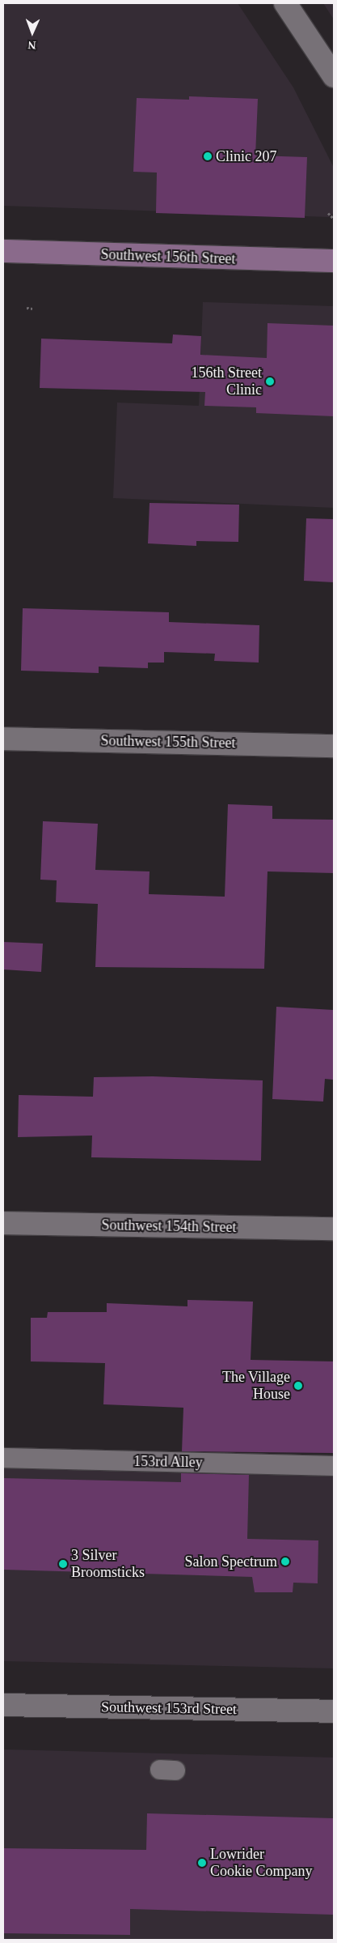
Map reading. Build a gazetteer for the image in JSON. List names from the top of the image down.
{
  "streets": {
    "main road": ["Southwest 156th Street"],
    "street": ["Southwest 155th Street", "Southwest 154th Street", "Southwest 153rd Street"],
    "lane": ["153rd Alley"]
  },
  "places": [
    "Clinic 207",
    "156th Street Clinic",
    "The Village House",
    "Salon Spectrum",
    "3 Silver Broomsticks",
    "Lowrider Cookie Company"
  ],
  "north": "bottom"
}
